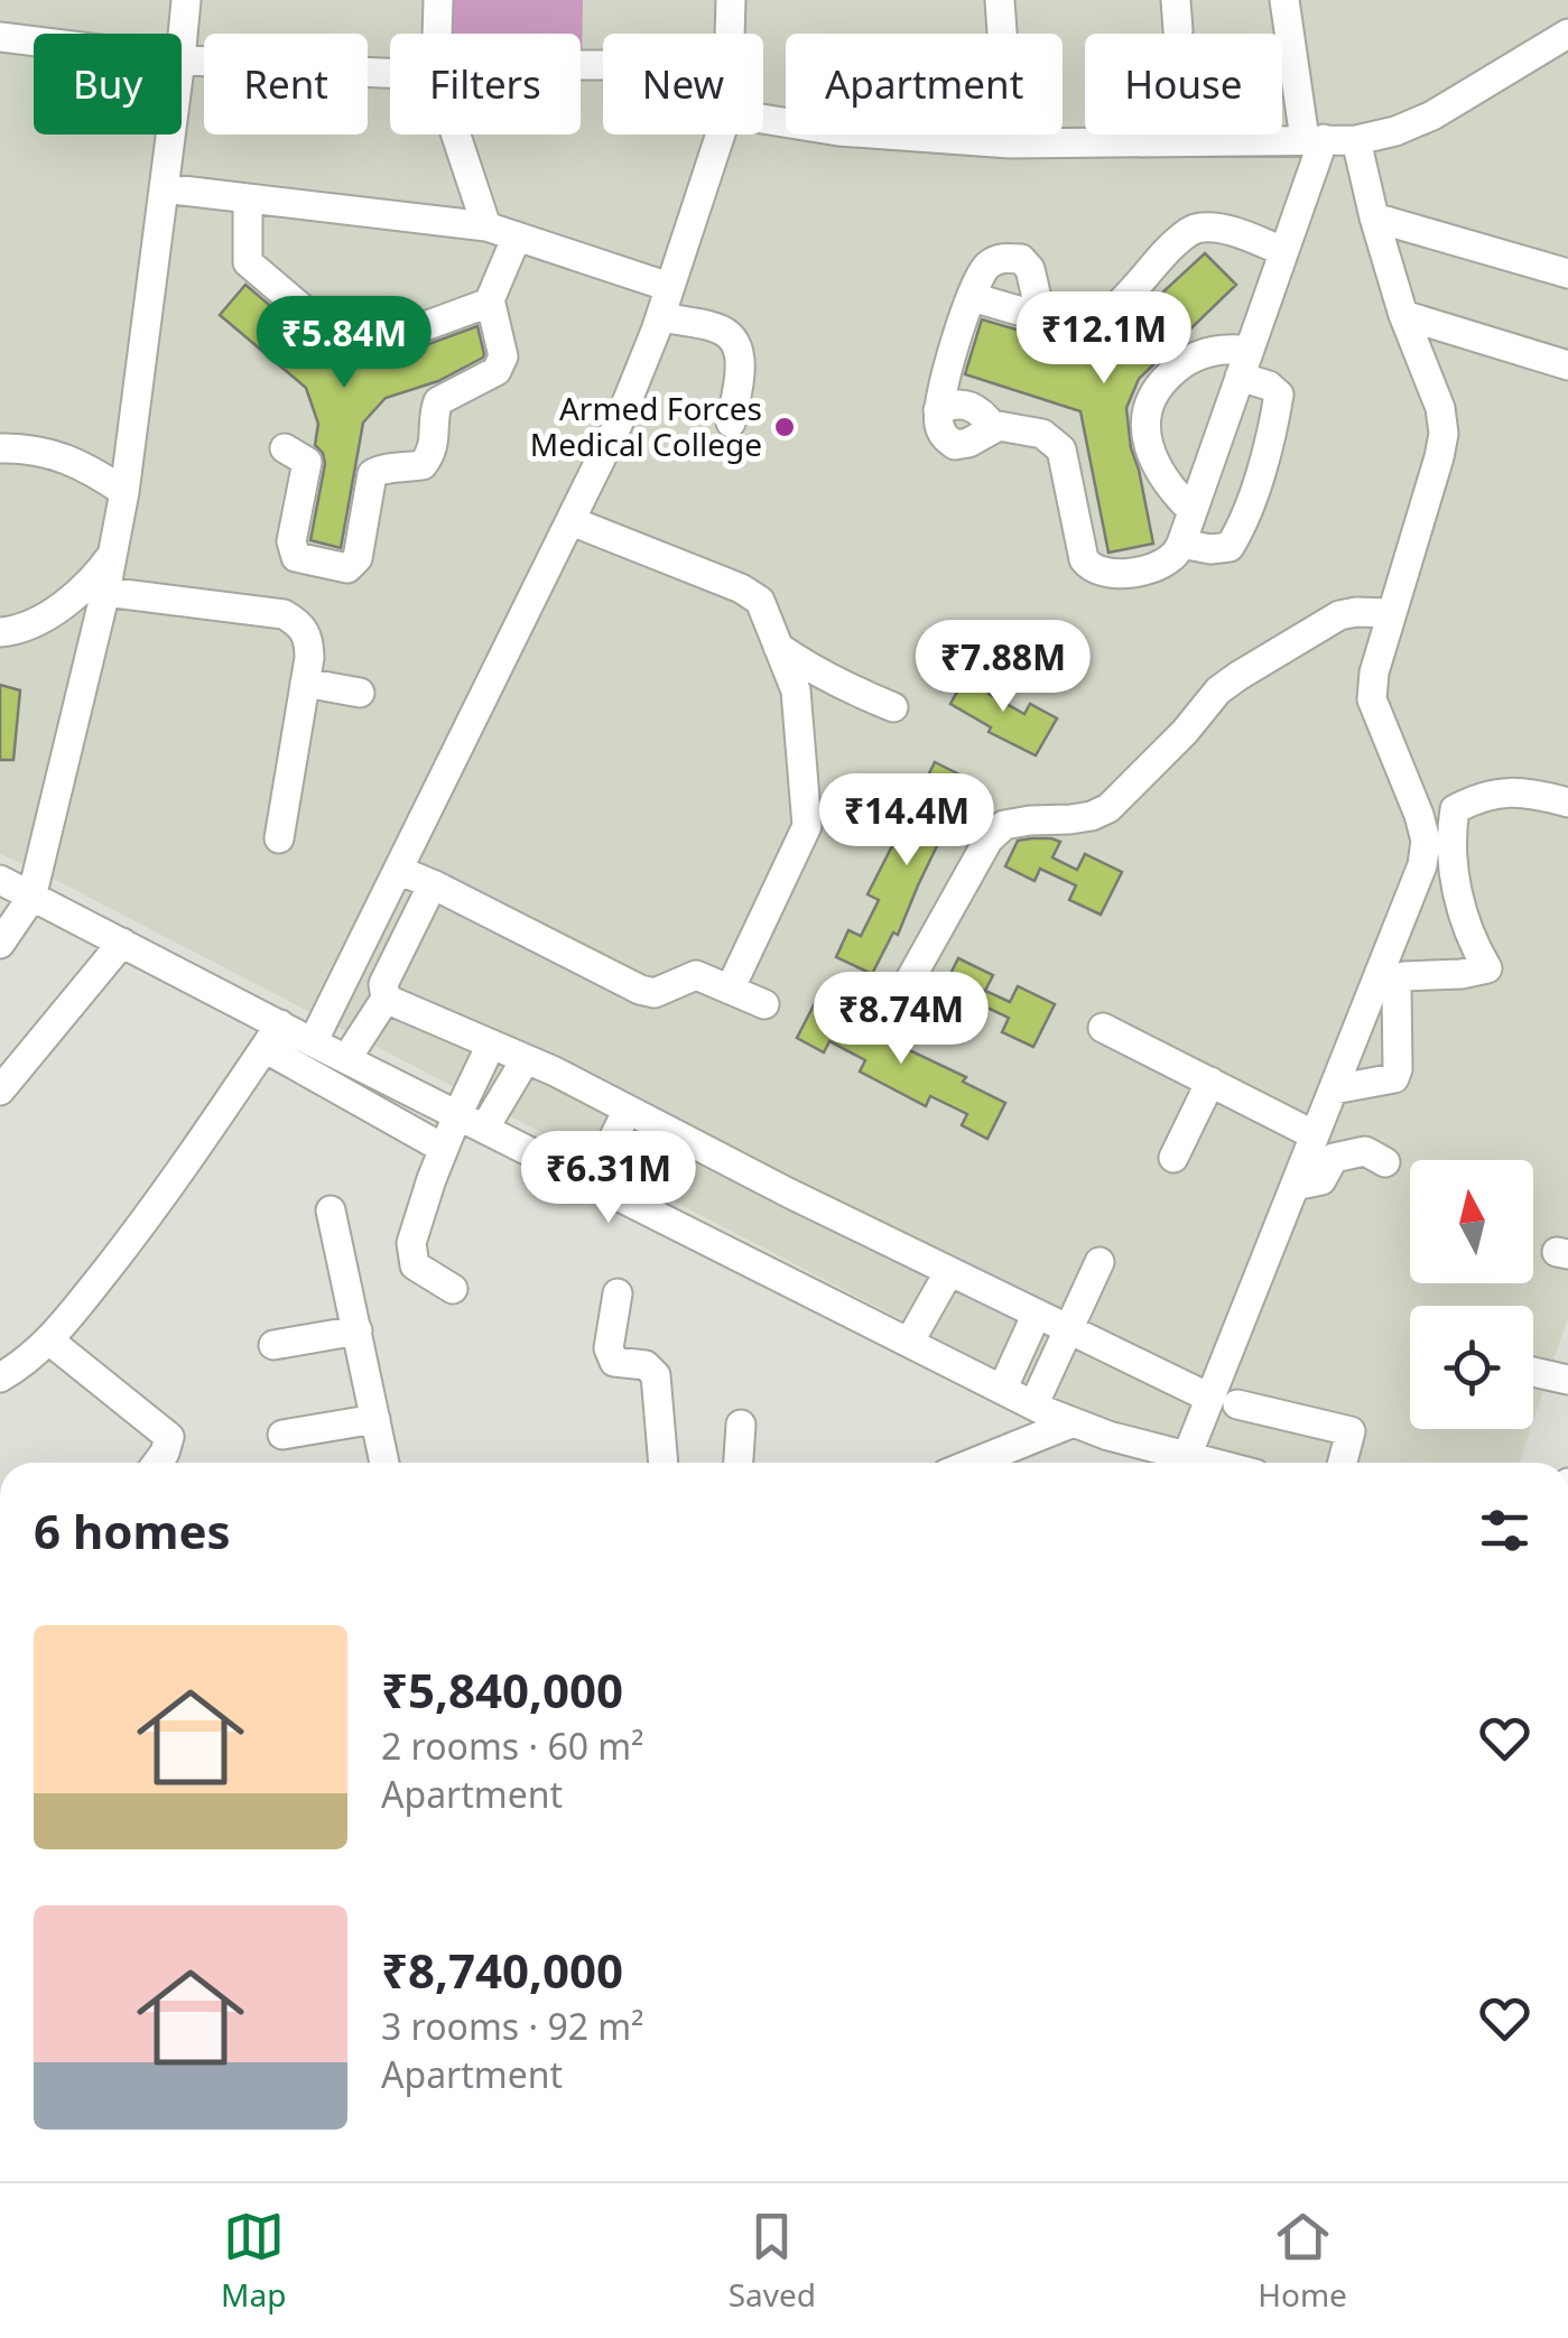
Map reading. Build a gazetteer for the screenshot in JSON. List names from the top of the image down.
{
  "places": ["Armed Forces Medical College"],
  "north": "top",
  "page": {
    "chip": [
      "Buy",
      "Rent",
      "Filters",
      "New",
      "Apartment",
      "House"
    ],
    "price": [
      "₹12.1M",
      "₹5.84M",
      "₹7.88M",
      "₹14.4M",
      "₹8.74M",
      "₹6.31M"
    ],
    "heading": "6 homes",
    "list": [
      {
        "name": "₹5,840,000",
        "note": "2 rooms · 60 m² · Apartment"
      },
      {
        "name": "₹8,740,000",
        "note": "3 rooms · 92 m² · Apartment"
      }
    ],
    "tabs": ["Map", "Saved", "Home"]
  }
}
